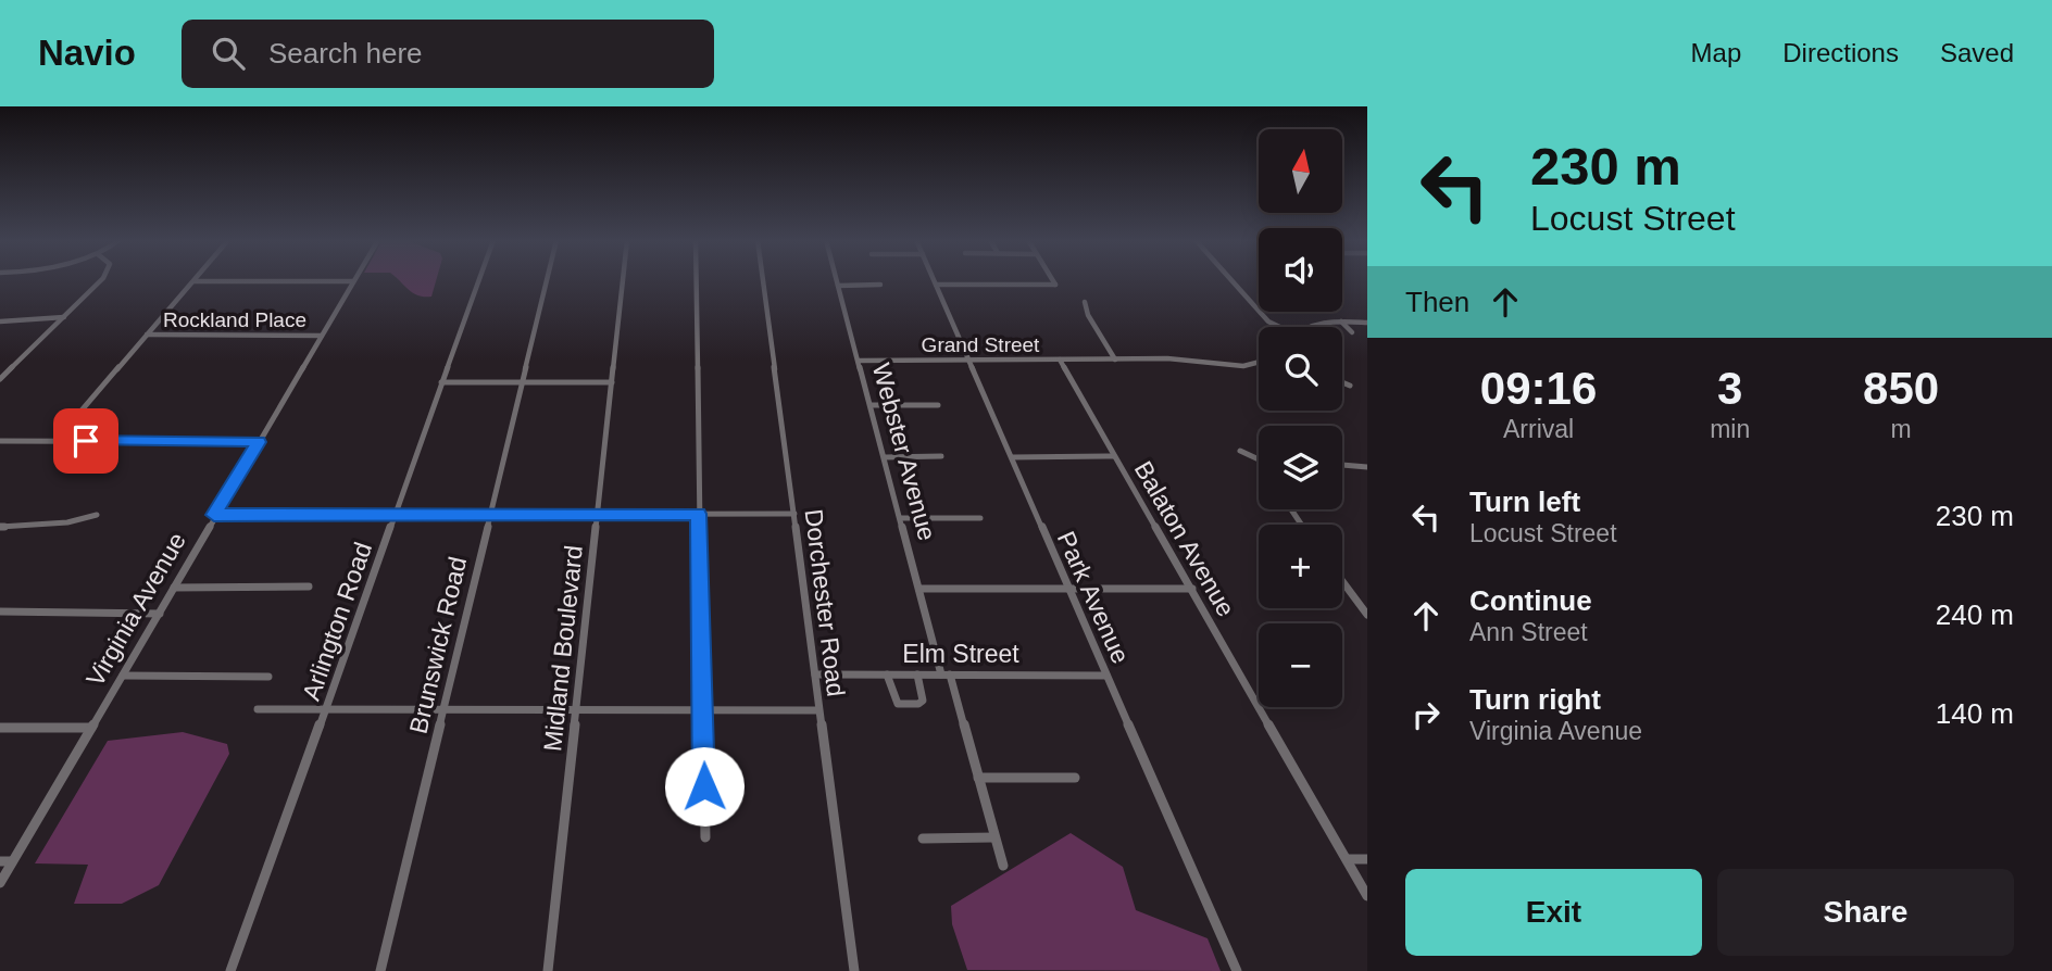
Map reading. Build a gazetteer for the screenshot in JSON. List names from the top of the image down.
{
  "streets": {
    "street": [
      "Rockland Place",
      "Grand Street",
      "Webster Avenue",
      "Balaton Avenue",
      "Park Avenue",
      "Dorchester Road",
      "Virginia Avenue",
      "Arlington Road",
      "Brunswick Road",
      "Midland Boulevard",
      "Elm Street"
    ]
  },
  "crossings": [
    ["Rockland Place", "Virginia Avenue"],
    ["Grand Street", "Webster Avenue"],
    ["Grand Street", "Balaton Avenue"],
    ["Grand Street", "Park Avenue"],
    ["Webster Avenue", "Elm Street"],
    ["Park Avenue", "Elm Street"],
    ["Dorchester Road", "Elm Street"]
  ],
  "north": "top",
  "page": {
    "header": "Navio",
    "search": "Search here",
    "nav": ["Map", "Directions", "Saved"],
    "turn": ["230 m", "Locust Street"],
    "map_buttons": ["+", "−"],
    "then": "Then",
    "eta": [
      "09:16",
      "Arrival",
      "3",
      "min",
      "850",
      "m"
    ],
    "list": [
      {
        "name": "Turn left",
        "note": "Locust Street",
        "value": "230 m"
      },
      {
        "name": "Continue",
        "note": "Ann Street",
        "value": "240 m"
      },
      {
        "name": "Turn right",
        "note": "Virginia Avenue",
        "value": "140 m"
      }
    ],
    "buttons": ["Exit", "Share"]
  }
}
